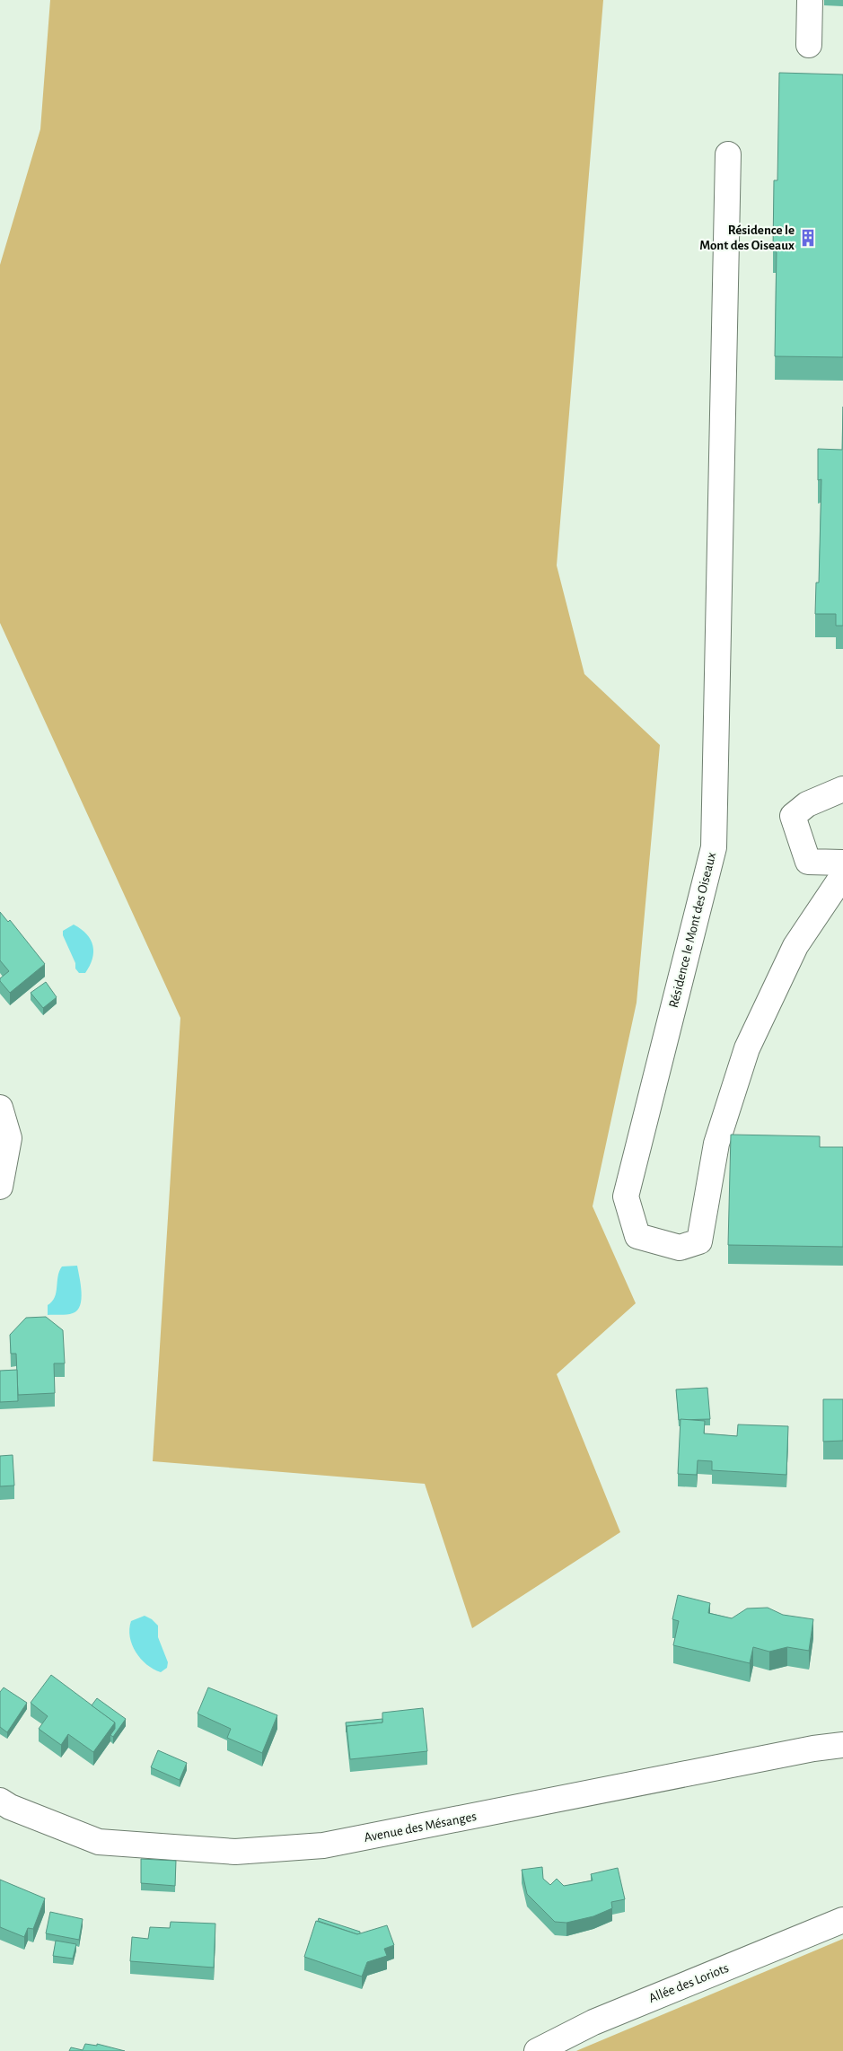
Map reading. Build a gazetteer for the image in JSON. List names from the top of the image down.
{
  "streets": {
    "street": ["Résidence le Mont des Oiseaux", "Avenue des Mésanges", "Allée des Loriots"]
  },
  "places": {
    "building": ["Résidence le Mont des Oiseaux"]
  }
}
